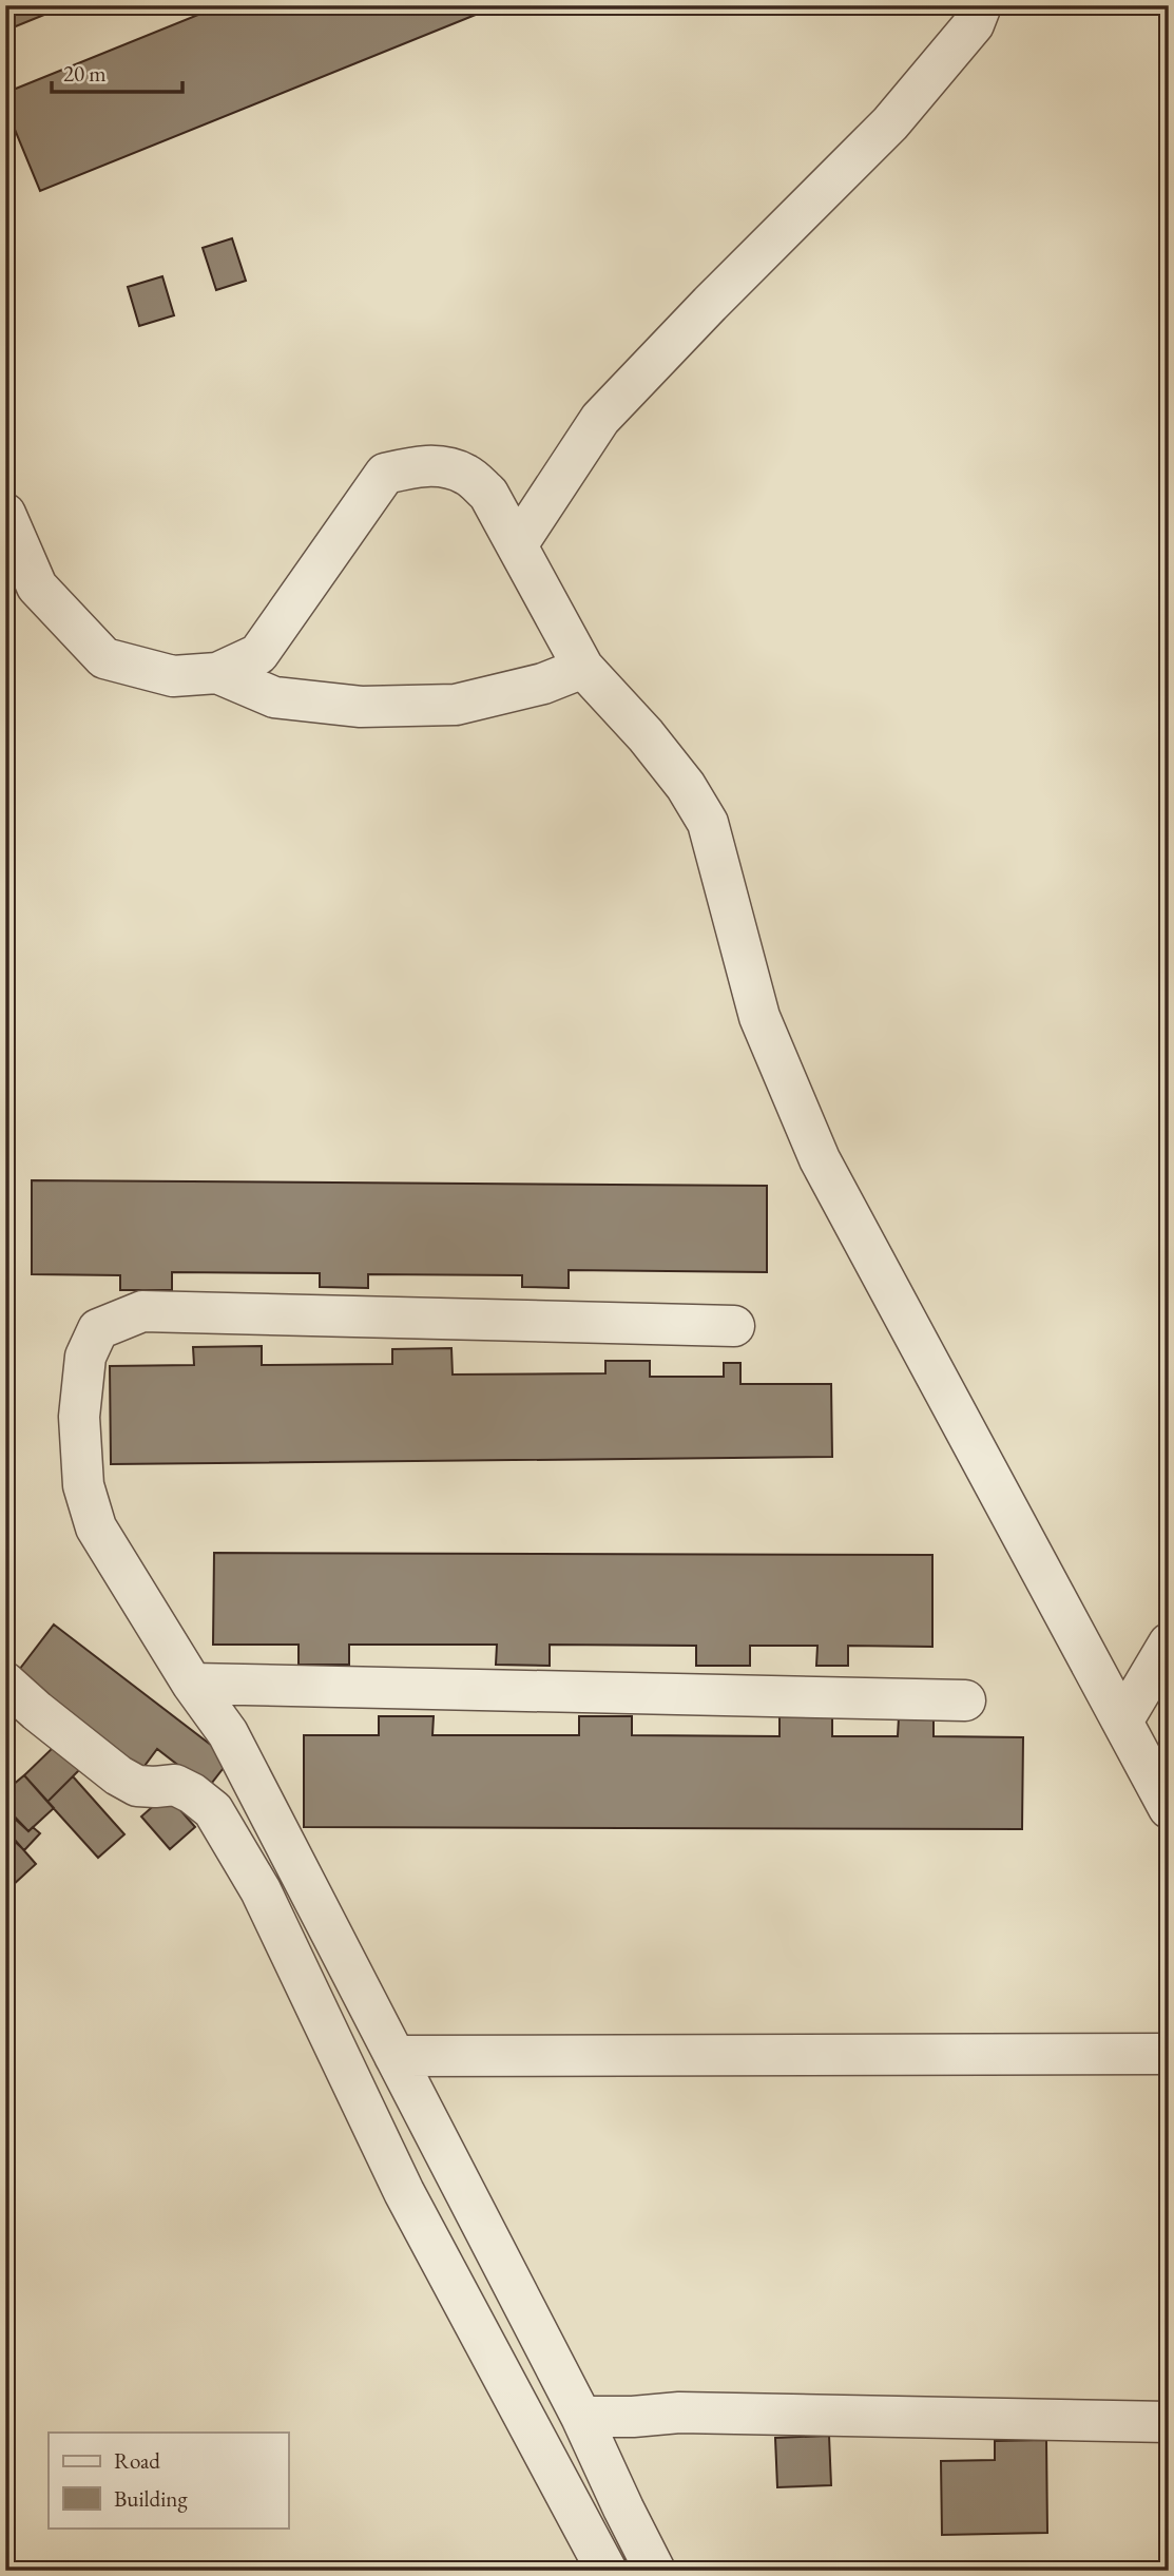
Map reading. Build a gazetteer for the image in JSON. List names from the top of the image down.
{
  "legend": ["Road", "Building"],
  "scale_bar": "20 m"
}
